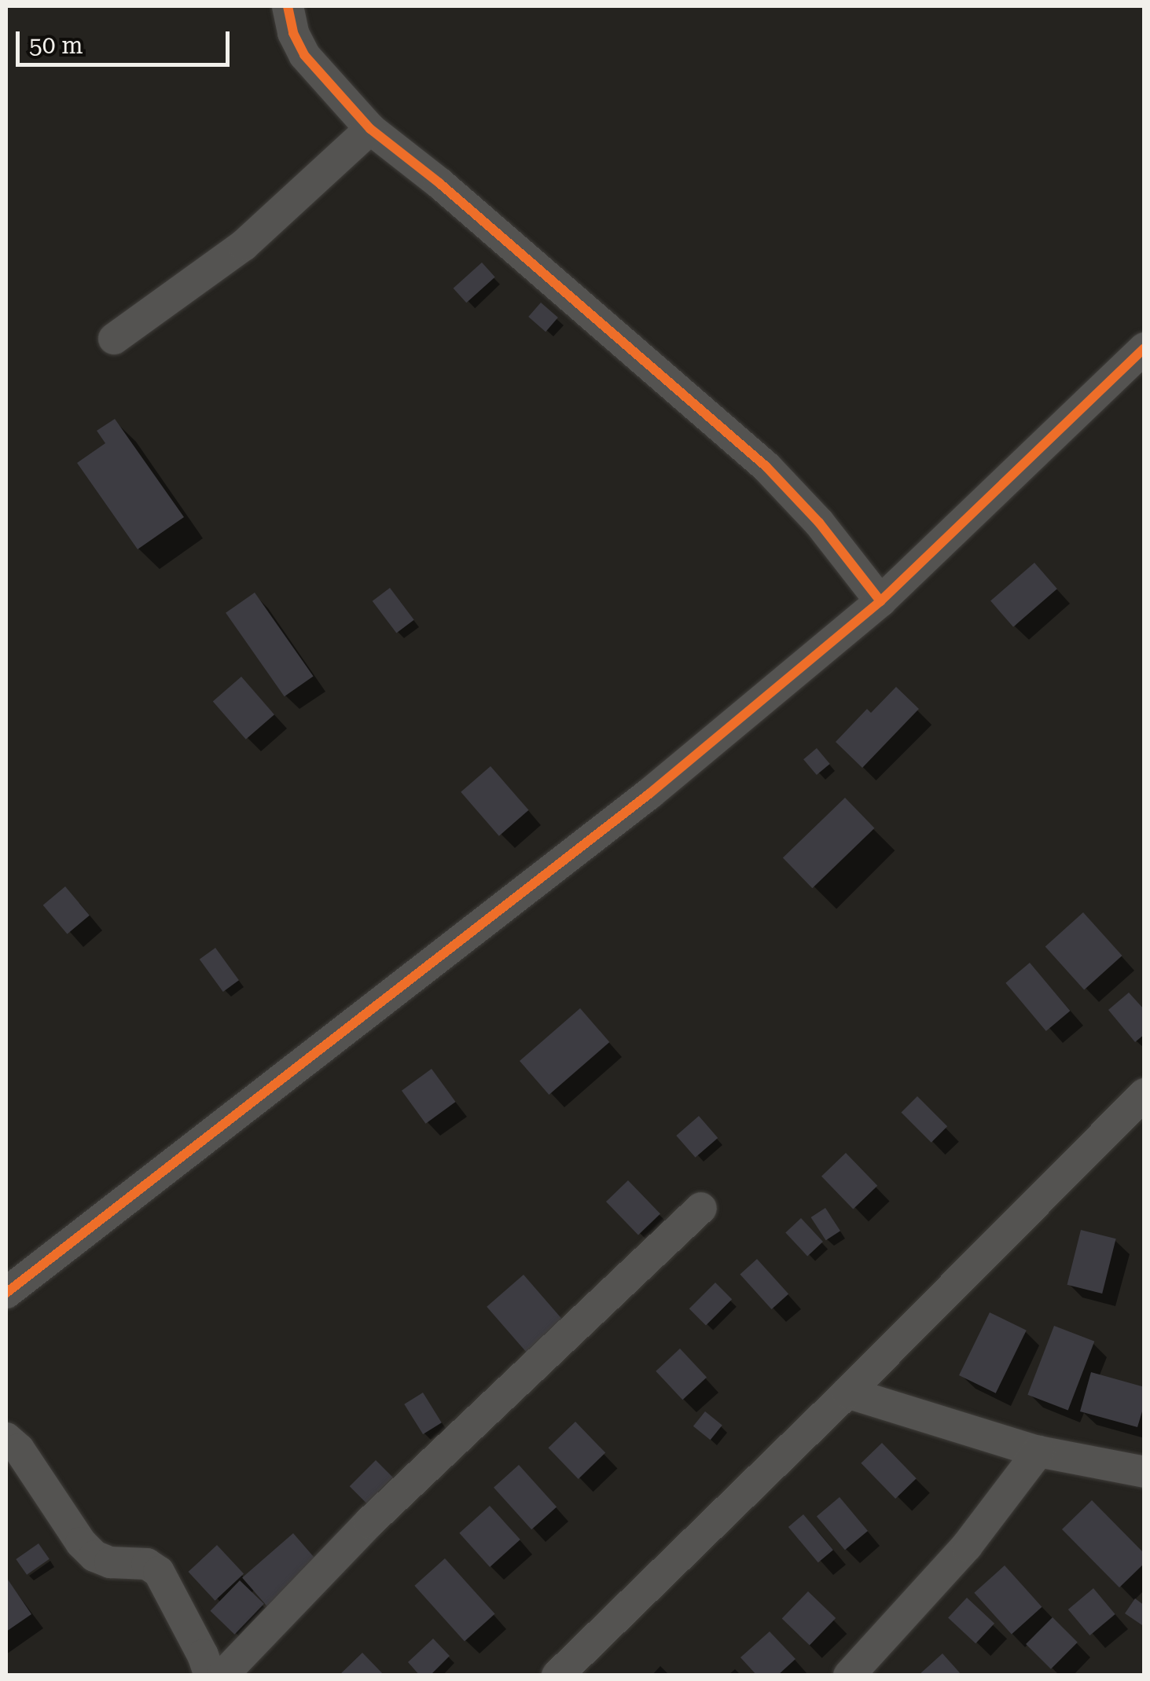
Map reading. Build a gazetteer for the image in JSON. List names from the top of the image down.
{
  "scale_bar": "50 m"
}
